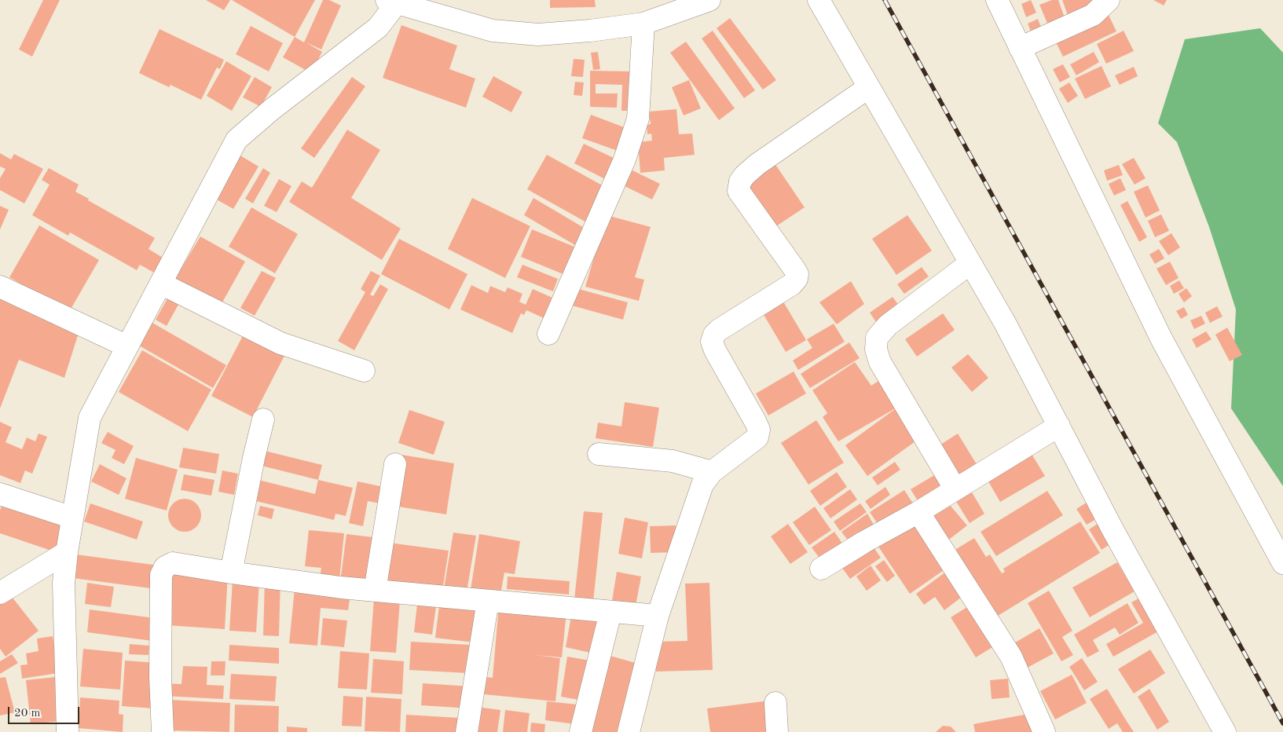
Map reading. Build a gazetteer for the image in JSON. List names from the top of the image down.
{
  "scale_bar": "20 m"
}
